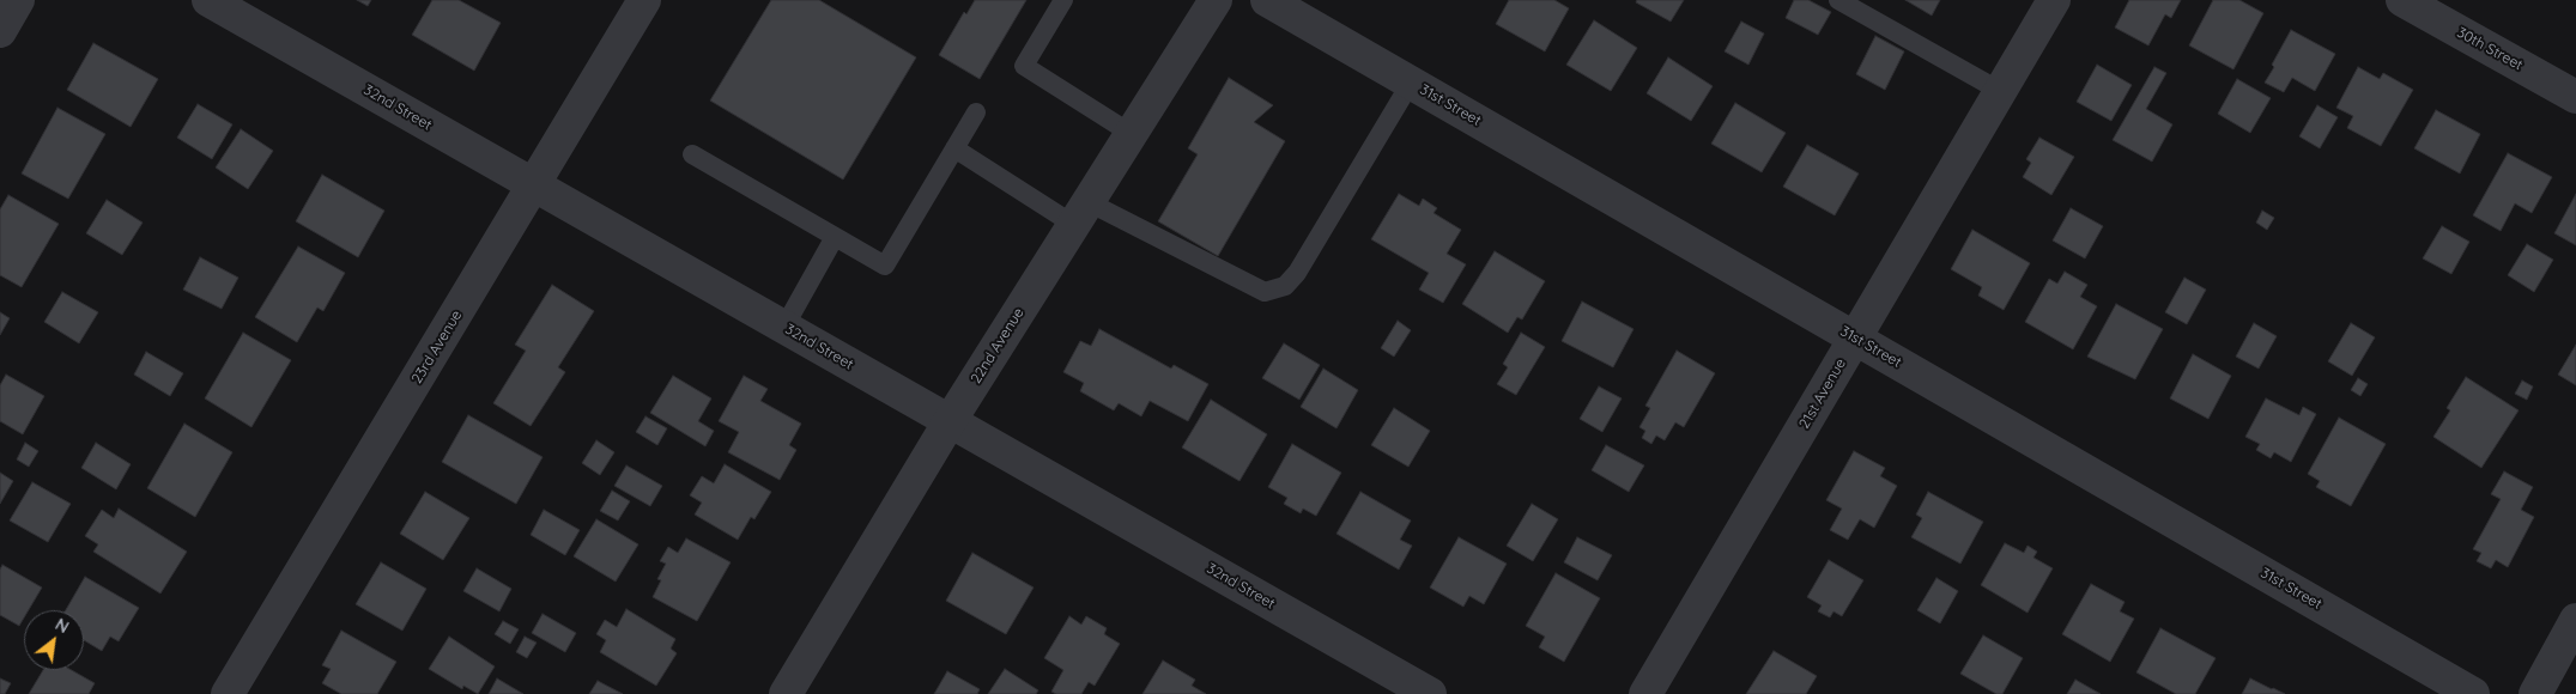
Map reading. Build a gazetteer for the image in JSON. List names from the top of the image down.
{
  "streets": {
    "street": [
      "30th Street",
      "31st Street",
      "32nd Street",
      "22nd Avenue",
      "23rd Avenue",
      "21st Avenue"
    ]
  },
  "crossings": [
    ["31st Street", "21st Avenue"],
    ["32nd Street", "22nd Avenue"],
    ["32nd Street", "23rd Avenue"]
  ],
  "north": "top right"
}
